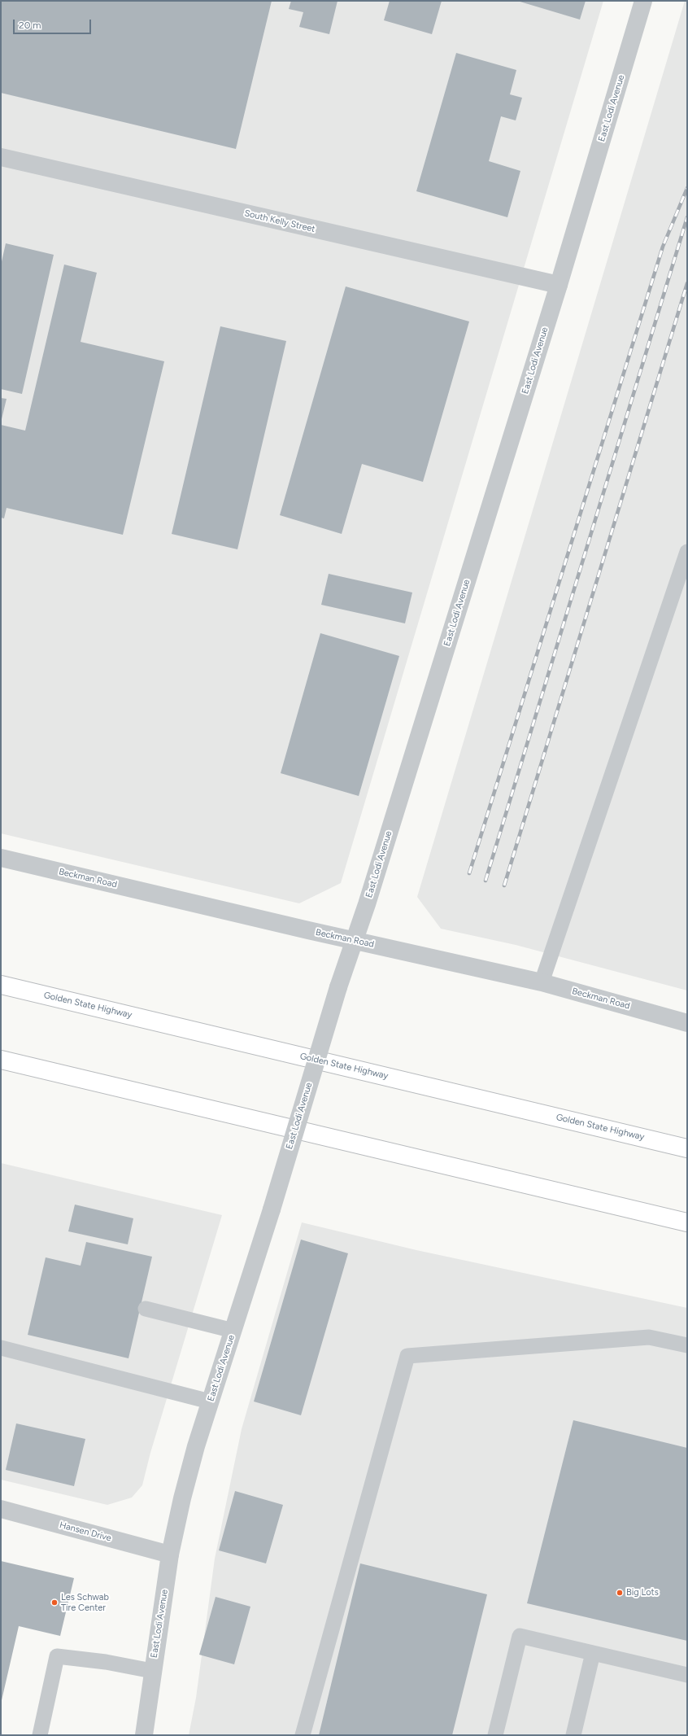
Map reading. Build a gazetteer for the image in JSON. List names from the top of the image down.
{
  "streets": {
    "highway": ["Golden State Highway"],
    "street": [
      "East Lodi Avenue",
      "South Kelly Street",
      "Beckman Road",
      "Hansen Drive"
    ]
  },
  "crossings": [
    ["East Lodi Avenue", "South Kelly Street"],
    ["East Lodi Avenue", "Beckman Road"],
    ["East Lodi Avenue", "Hansen Drive"]
  ],
  "places": ["Big Lots", "Les Schwab Tire Center"],
  "scale_bar": "20 m"
}
